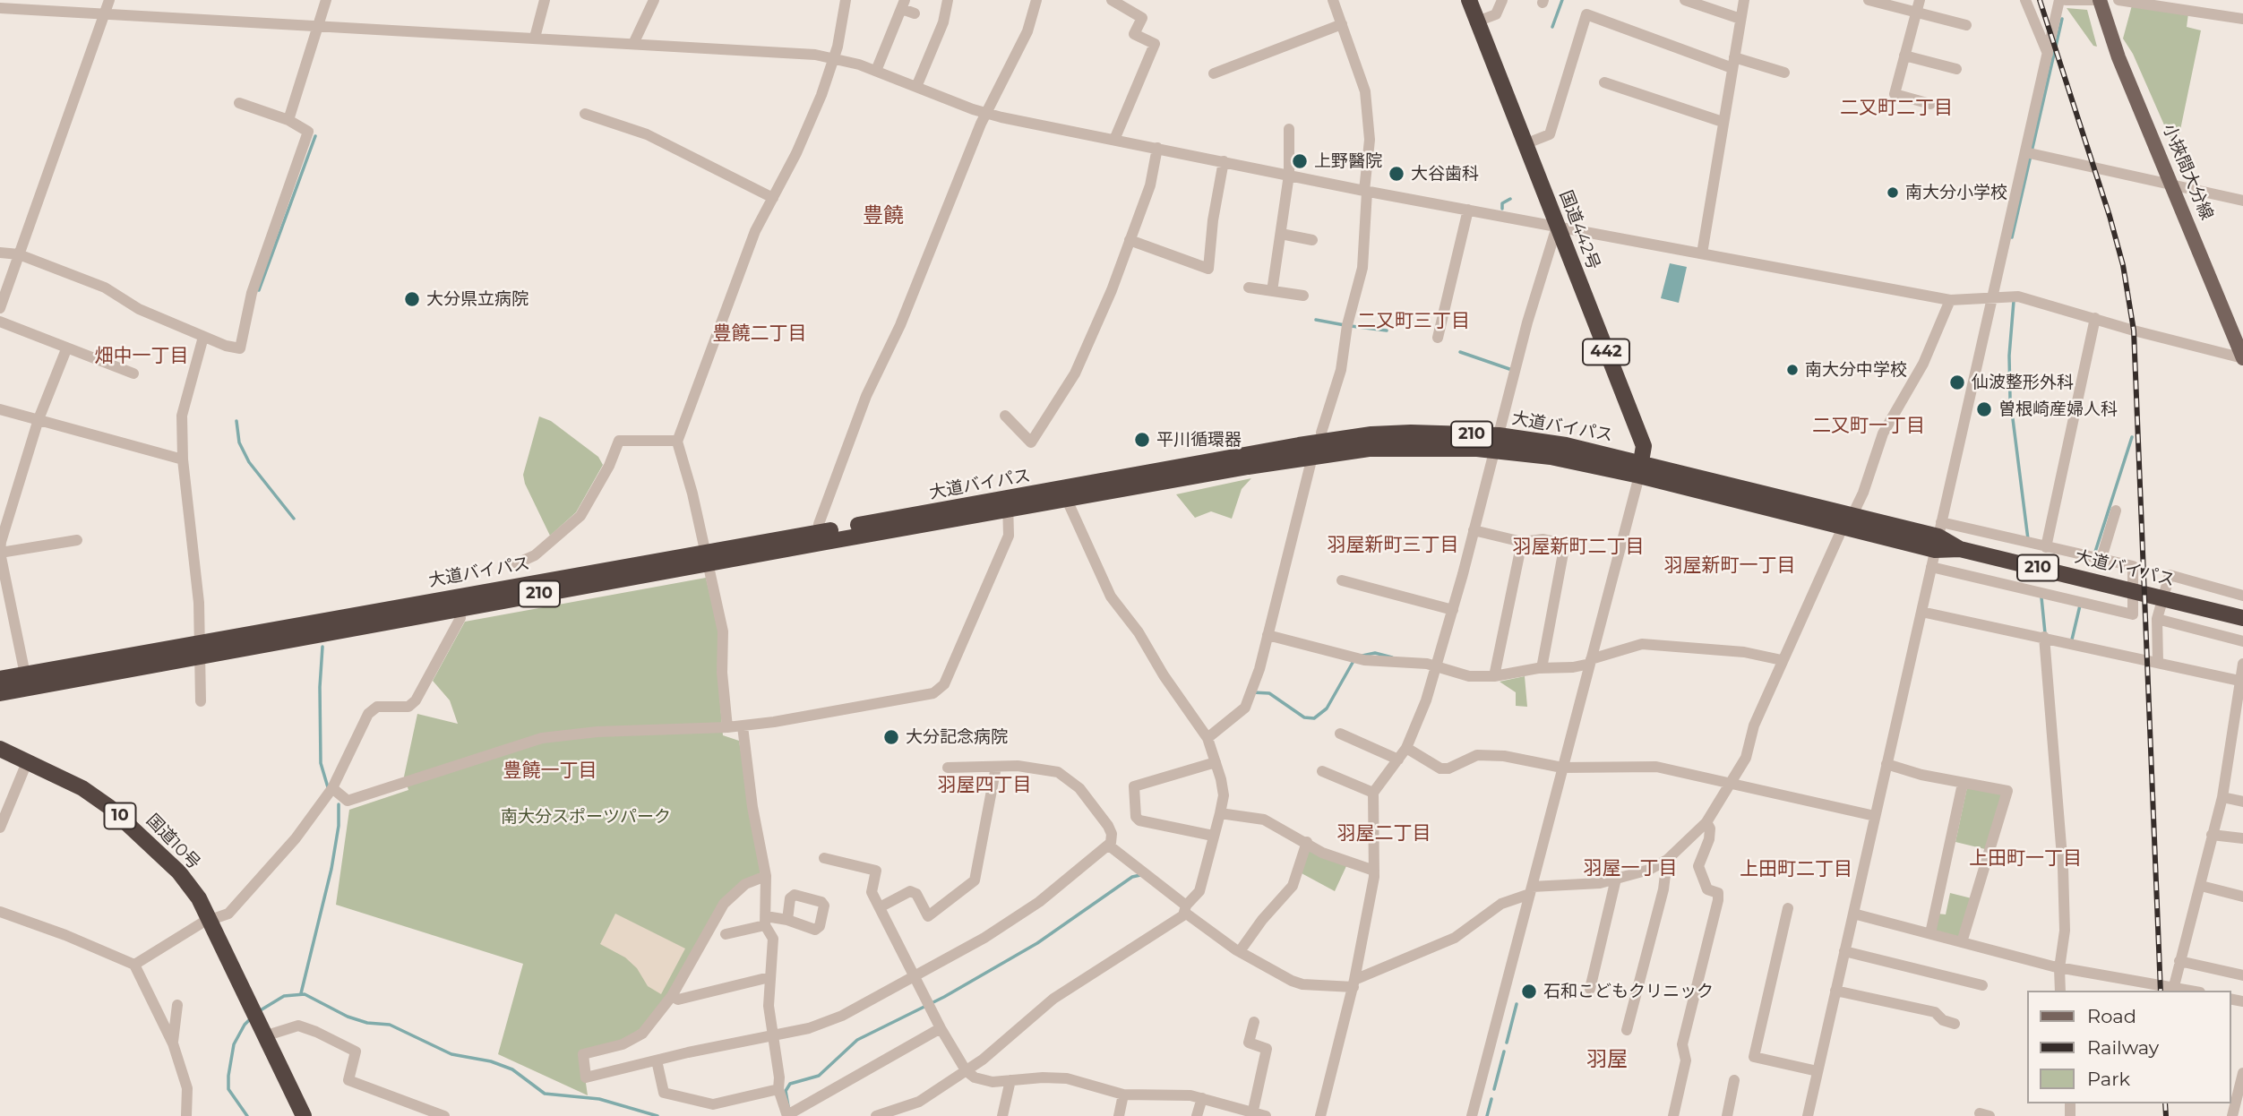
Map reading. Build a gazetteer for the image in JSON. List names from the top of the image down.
{
  "streets": {
    "highway": [
      "国道442号",
      "442",
      "大道バイパス",
      "210",
      "10",
      "国道10号"
    ],
    "main road": ["小挾間大分線"]
  },
  "crossings": [
    ["国道442号", "大道バイパス"]
  ],
  "districts": [
    "二又町二丁目",
    "豊饒",
    "二又町三丁目",
    "豊饒二丁目",
    "畑中一丁目",
    "二又町一丁目",
    "羽屋新町三丁目",
    "羽屋新町二丁目",
    "羽屋新町一丁目",
    "豊饒一丁目",
    "羽屋四丁目",
    "羽屋二丁目",
    "上田町一丁目",
    "羽屋一丁目",
    "上田町二丁目",
    "羽屋"
  ],
  "parks": ["南大分スポーツパーク"],
  "places": [
    "上野醫院",
    "大谷歯科",
    "南大分小学校",
    "大分県立病院",
    "南大分中学校",
    "仙波整形外科",
    "曽根崎産婦人科",
    "平川循環器",
    "大分記念病院",
    "石和こどもクリニック"
  ],
  "legend": ["Road", "Railway", "Park"]
}
